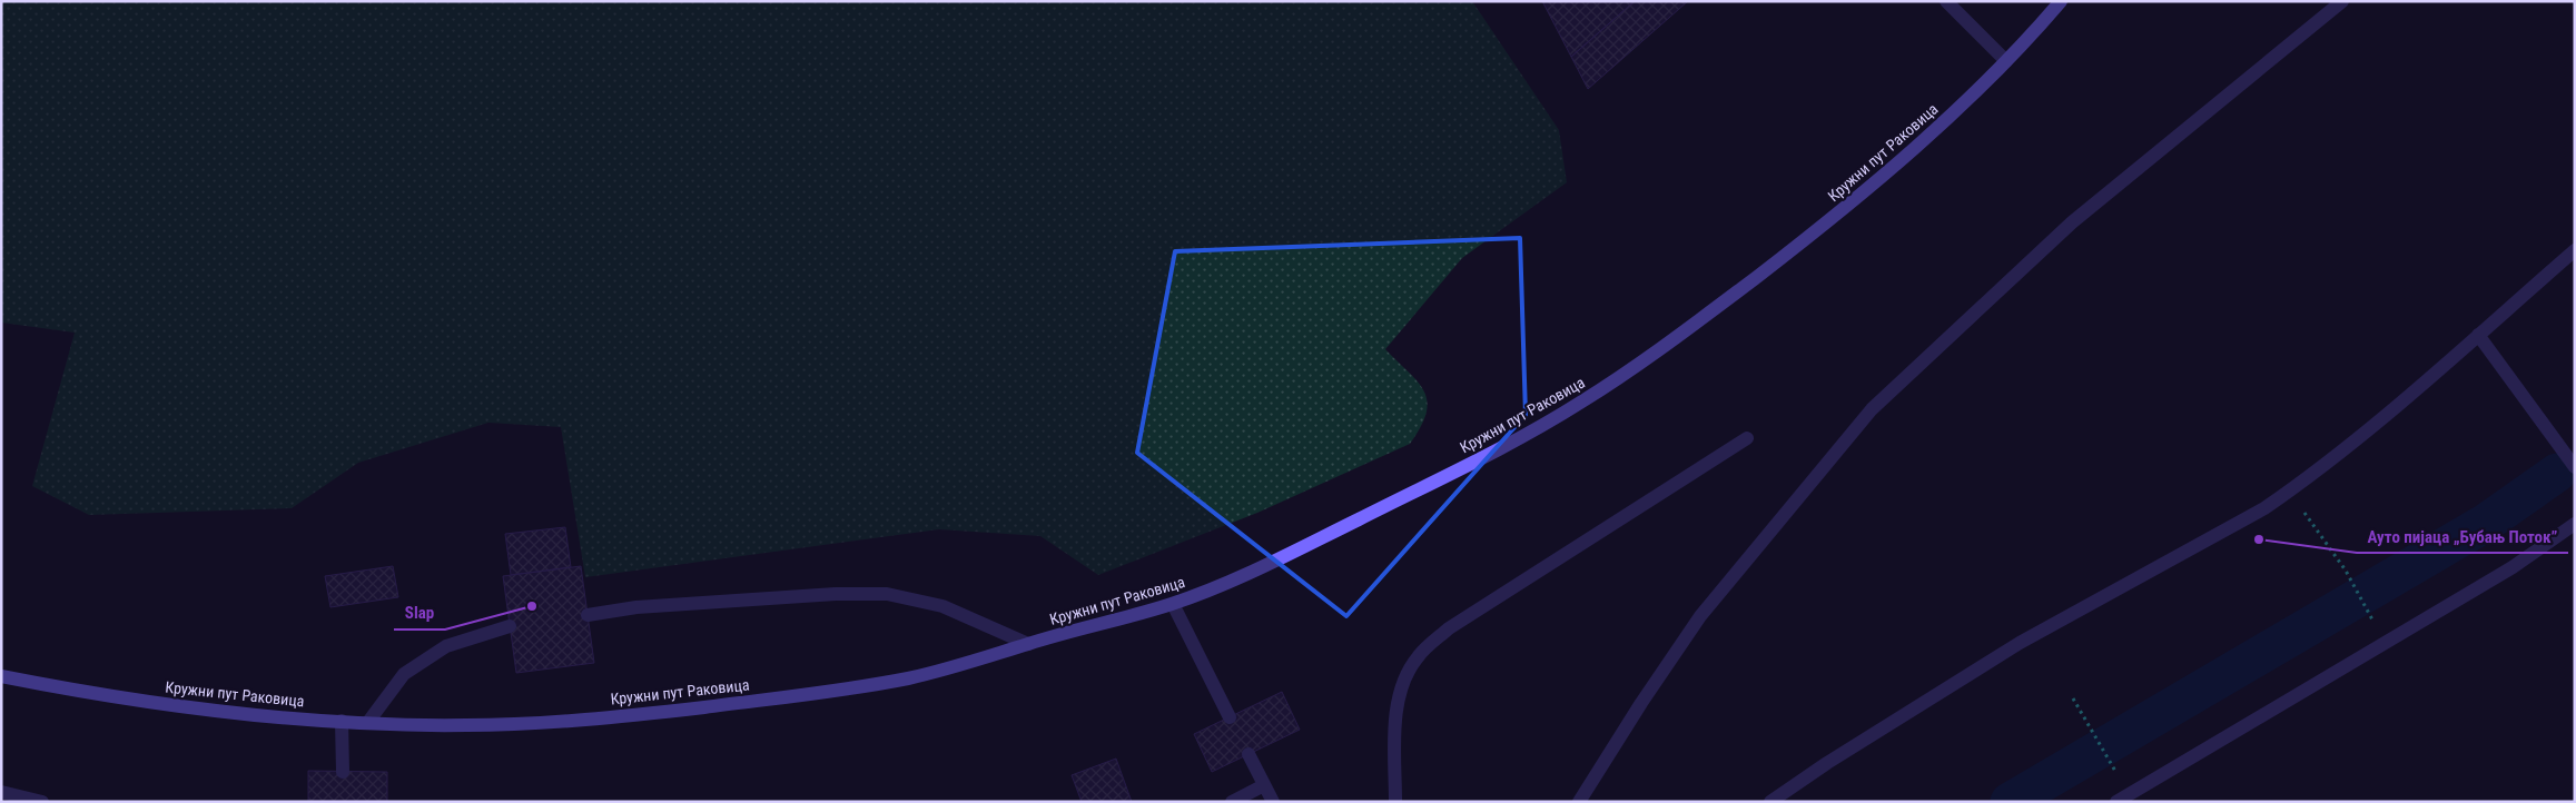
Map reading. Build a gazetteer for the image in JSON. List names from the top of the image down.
{
  "streets": {
    "main road": ["Кружни пут Раковица"]
  },
  "places": ["Ауто пијаца „Бубањ Поток”", "Slap"]
}
